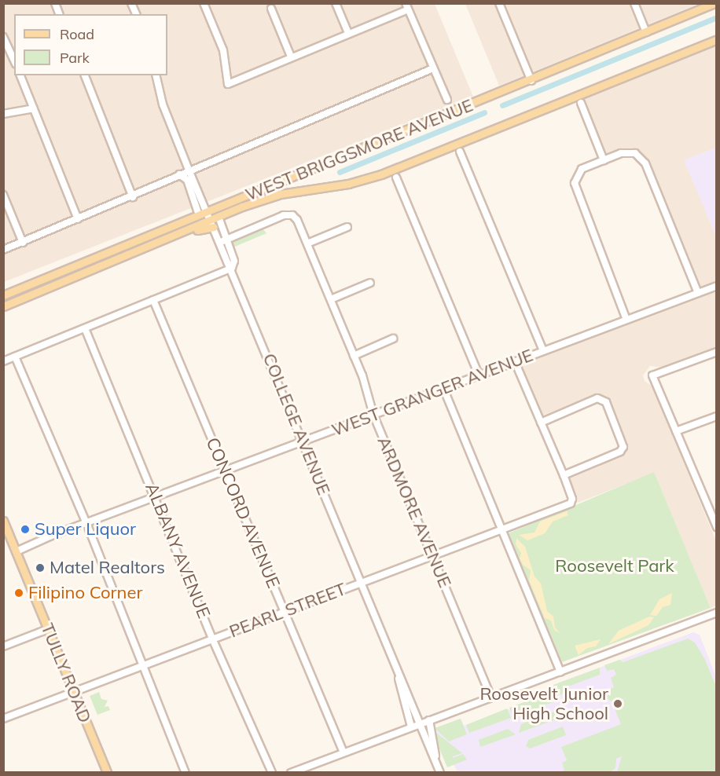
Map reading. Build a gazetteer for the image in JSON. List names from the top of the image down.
{
  "streets": {
    "main road": ["WEST BRIGGSMORE AVENUE", "TULLY ROAD"],
    "street": [
      "WEST GRANGER AVENUE",
      "COLLEGE AVENUE",
      "ARDMORE AVENUE",
      "CONCORD AVENUE",
      "ALBANY AVENUE",
      "PEARL STREET"
    ]
  },
  "crossings": [
    ["WEST GRANGER AVENUE", "COLLEGE AVENUE"],
    ["WEST GRANGER AVENUE", "ARDMORE AVENUE"],
    ["WEST GRANGER AVENUE", "CONCORD AVENUE"],
    ["WEST GRANGER AVENUE", "ALBANY AVENUE"],
    ["WEST GRANGER AVENUE", "TULLY ROAD"],
    ["COLLEGE AVENUE", "ARDMORE AVENUE"],
    ["COLLEGE AVENUE", "PEARL STREET"],
    ["ARDMORE AVENUE", "PEARL STREET"],
    ["CONCORD AVENUE", "PEARL STREET"],
    ["ALBANY AVENUE", "PEARL STREET"],
    ["PEARL STREET", "TULLY ROAD"]
  ],
  "parks": ["Roosevelt Park"],
  "places": [
    "Super Liquor",
    "Matel Realtors",
    "Filipino Corner",
    "Roosevelt Junior High School"
  ],
  "legend": ["Road", "Park"]
}
